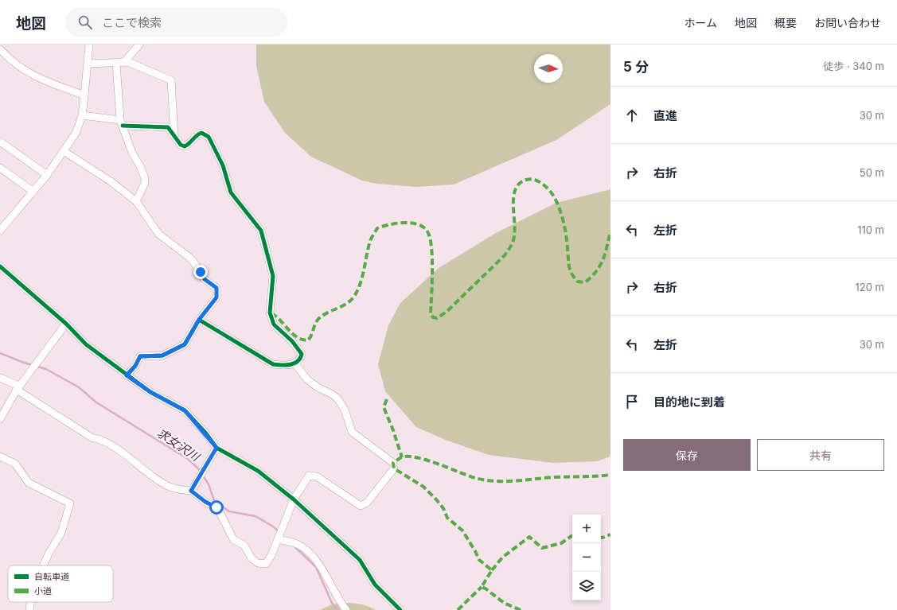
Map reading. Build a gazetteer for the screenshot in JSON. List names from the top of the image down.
{
  "water": ["求女沢川"],
  "legend": ["自転車道", "小道"],
  "north": "right",
  "page": {
    "header": "地図",
    "search": "ここで検索",
    "nav": [
      "ホーム",
      "地図",
      "概要",
      "お問い合わせ"
    ],
    "heading": ["5 分", "徒歩 · 340 m"],
    "list": [
      ["直進", "30 m"],
      ["右折", "50 m"],
      ["左折", "110 m"],
      ["右折", "120 m"],
      ["左折", "30 m"],
      "目的地に到着"
    ],
    "buttons": ["保存", "共有"],
    "map_buttons": ["+", "−"]
  }
}
